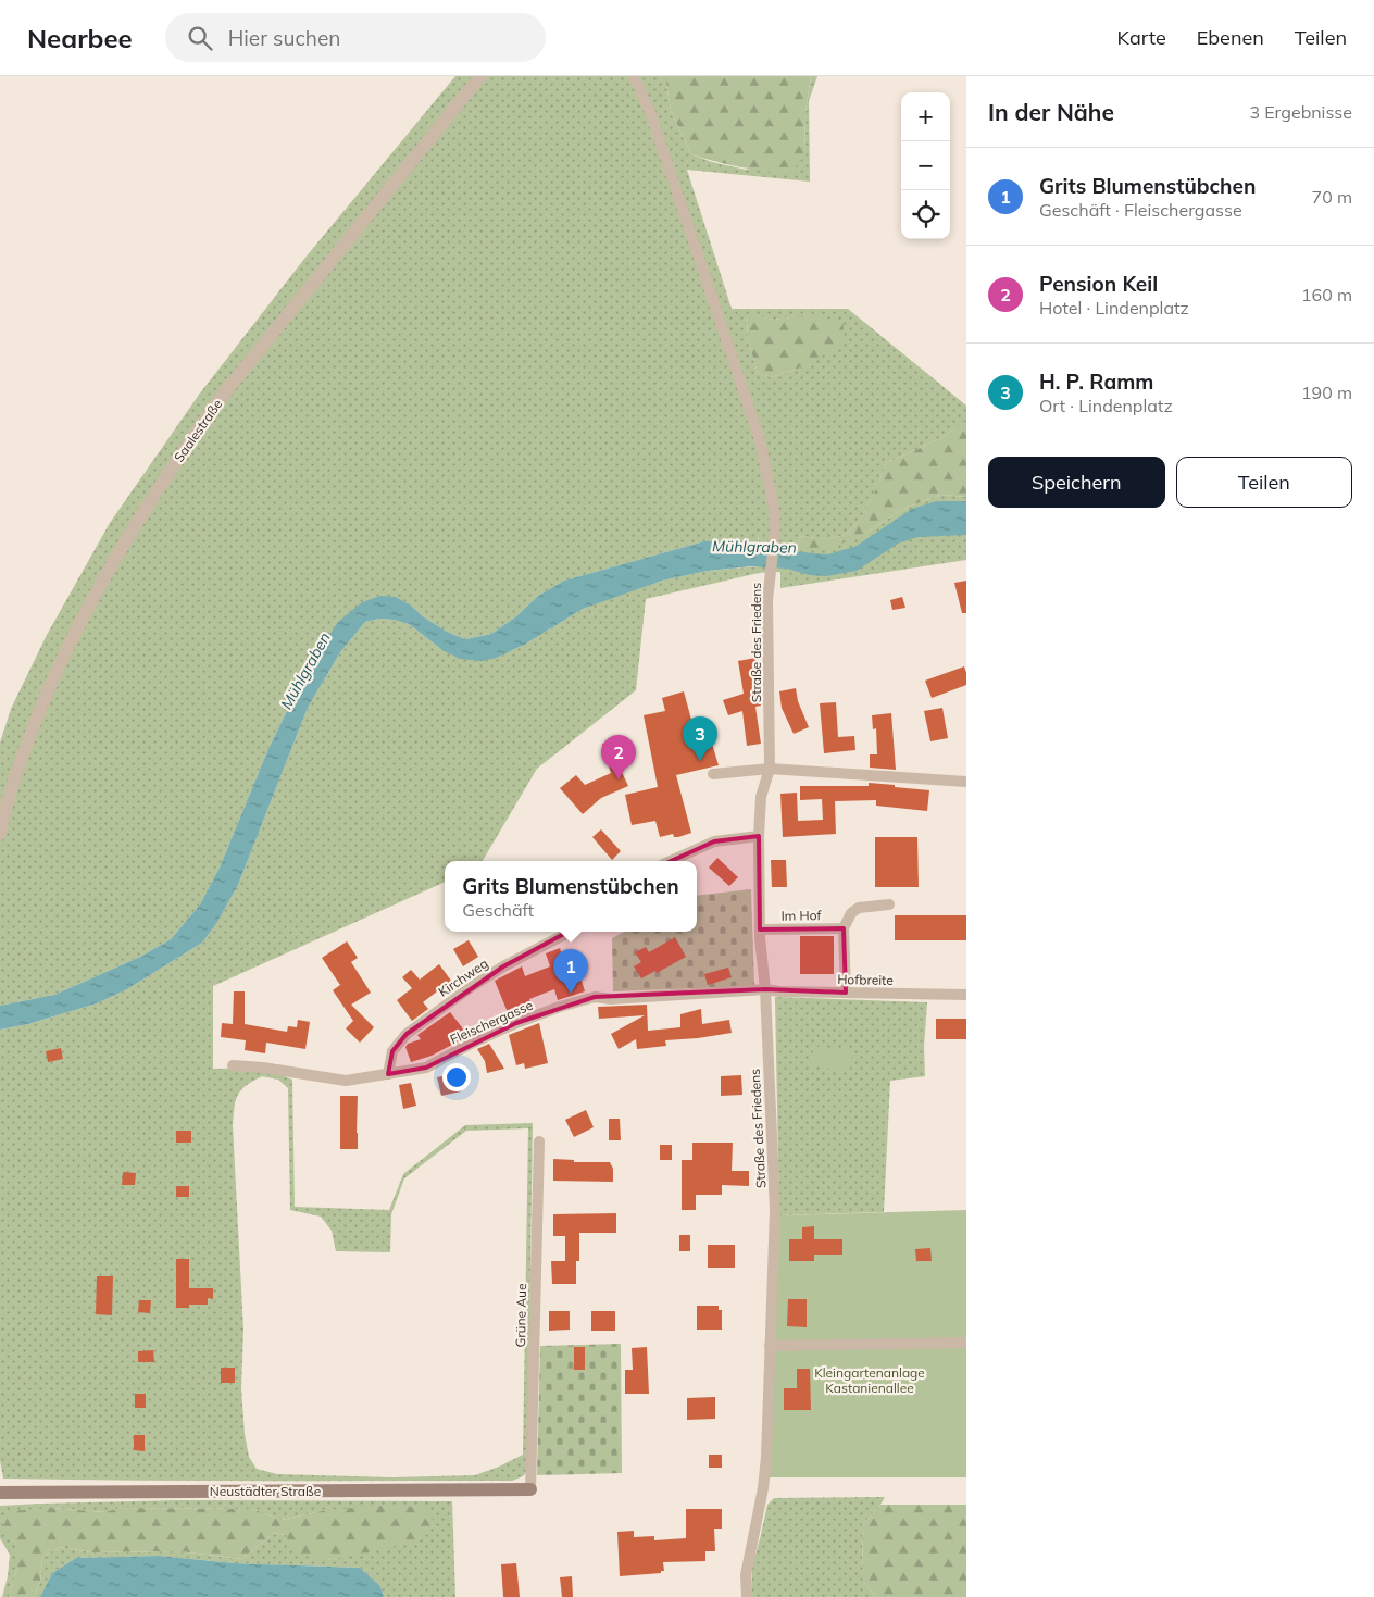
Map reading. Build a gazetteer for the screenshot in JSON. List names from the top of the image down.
{
  "streets": {
    "main road": ["Neustädter Straße"],
    "street": [
      "Saalestraße",
      "Straße des Friedens",
      "Im Hof",
      "Kirchweg",
      "Hofbreite",
      "Fleischergasse",
      "Grüne Aue"
    ]
  },
  "crossings": [
    ["Straße des Friedens", "Im Hof"],
    ["Straße des Friedens", "Hofbreite"],
    ["Straße des Friedens", "Fleischergasse"],
    ["Kirchweg", "Fleischergasse"],
    ["Hofbreite", "Fleischergasse"],
    ["Grüne Aue", "Neustädter Straße"]
  ],
  "water": ["Mühlgraben"],
  "parks": ["Kleingartenanlage Kastanienallee"],
  "page": {
    "header": "Nearbee",
    "search": "Hier suchen",
    "nav": ["Karte", "Ebenen", "Teilen"],
    "heading": ["In der Nähe", "3 Ergebnisse"],
    "map_buttons": ["+", "−"],
    "list": [
      {
        "mark": "1",
        "name": "Grits Blumenstübchen",
        "note": "Geschäft · Fleischergasse",
        "value": "70 m"
      },
      {
        "mark": "2",
        "name": "Pension Keil",
        "note": "Hotel · Lindenplatz",
        "value": "160 m"
      },
      {
        "mark": "3",
        "name": "H. P. Ramm",
        "note": "Ort · Lindenplatz",
        "value": "190 m"
      }
    ],
    "buttons": ["Speichern", "Teilen"],
    "pins": ["3", "2", "1"],
    "popup": ["Grits Blumenstübchen", "Geschäft"]
  }
}
